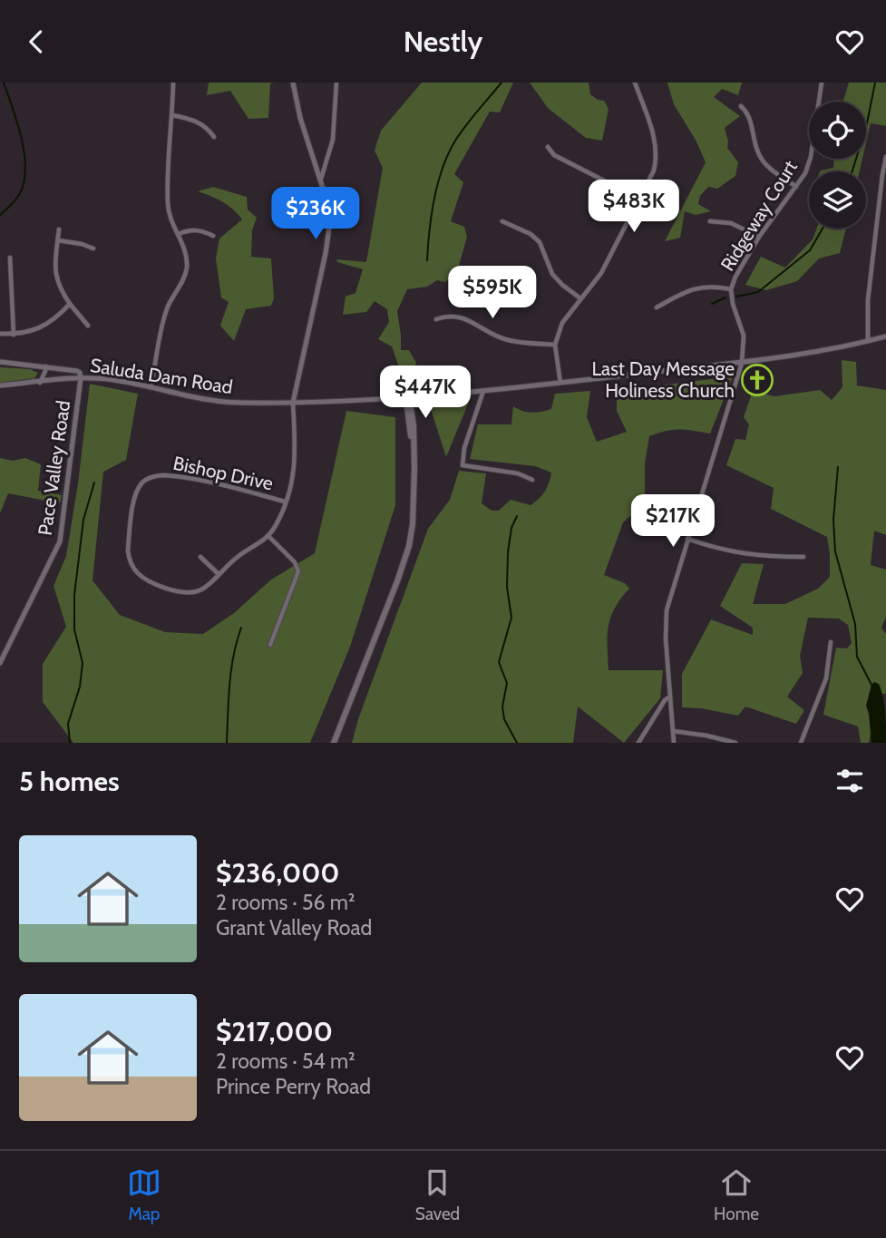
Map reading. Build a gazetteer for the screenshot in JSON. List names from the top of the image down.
{
  "streets": {
    "street": [
      "Ridgeway Court",
      "Saluda Dam Road",
      "Pace Valley Road",
      "Bishop Drive"
    ]
  },
  "crossings": [
    ["Ridgeway Court", "Saluda Dam Road"],
    ["Saluda Dam Road", "Pace Valley Road"],
    ["Saluda Dam Road", "Bishop Drive"]
  ],
  "places": {
    "church": ["Last Day Message Holiness Church"]
  },
  "page": {
    "header": "Nestly",
    "price": [
      "$483K",
      "$236K",
      "$595K",
      "$447K",
      "$217K"
    ],
    "heading": "5 homes",
    "list": [
      {
        "name": "$236,000",
        "note": "2 rooms · 56 m² · Grant Valley Road"
      },
      {
        "name": "$217,000",
        "note": "2 rooms · 54 m² · Prince Perry Road"
      }
    ],
    "tabs": ["Map", "Saved", "Home"]
  }
}
